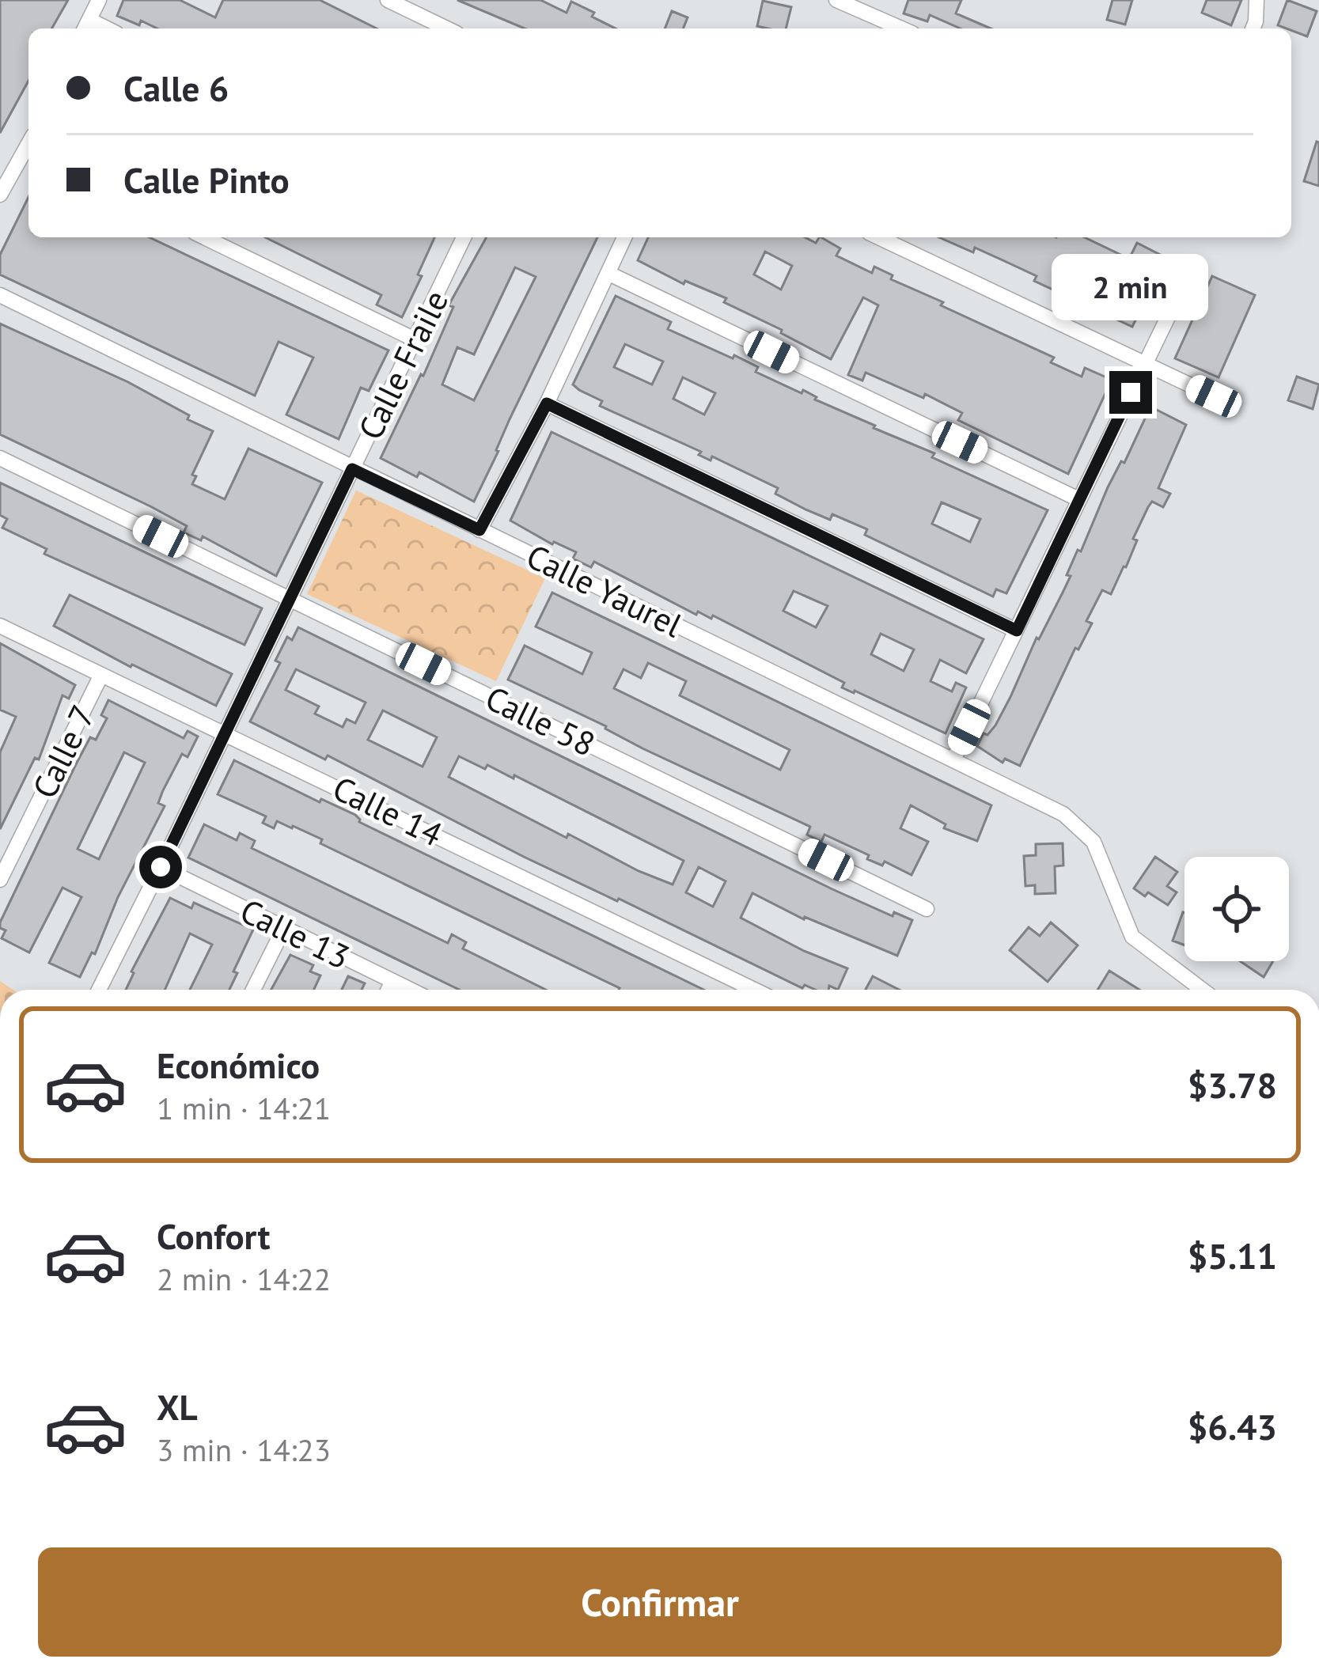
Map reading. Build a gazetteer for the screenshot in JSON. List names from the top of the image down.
{
  "streets": {
    "street": [
      "Calle Fraile",
      "Calle Yaurel",
      "Calle 58",
      "Calle 7",
      "Calle 14",
      "Calle 13"
    ]
  },
  "crossings": [
    ["Calle Fraile", "Calle Yaurel"],
    ["Calle Fraile", "Calle 58"],
    ["Calle Fraile", "Calle 14"],
    ["Calle Fraile", "Calle 13"],
    ["Calle 7", "Calle 14"]
  ],
  "page": {
    "banner": ["Calle 6", "Calle Pinto"],
    "bubble": "2 min",
    "list": [
      {
        "name": "Económico",
        "note": "1 min · 14:21",
        "value": "$3.78"
      },
      {
        "name": "Confort",
        "note": "2 min · 14:22",
        "value": "$5.11"
      },
      {
        "name": "XL",
        "note": "3 min · 14:23",
        "value": "$6.43"
      }
    ],
    "buttons": "Confirmar"
  }
}
